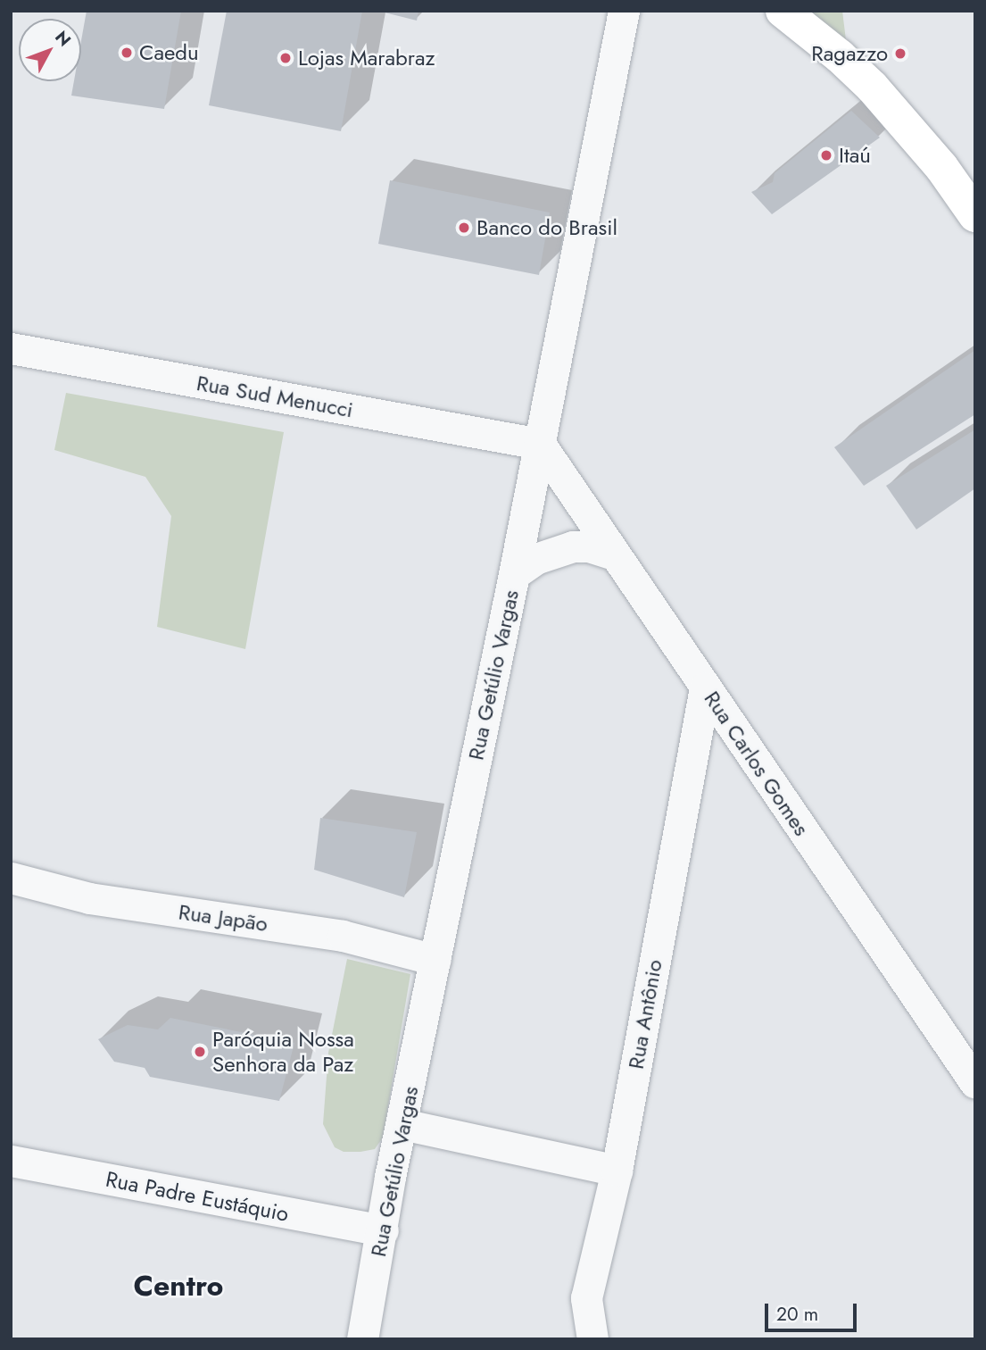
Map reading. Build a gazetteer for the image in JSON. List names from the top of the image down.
{
  "streets": {
    "street": [
      "Rua Sud Menucci",
      "Rua Getúlio Vargas",
      "Rua Carlos Gomes",
      "Rua Japão",
      "Rua Antônio",
      "Rua Padre Eustáquio"
    ]
  },
  "crossings": [
    ["Rua Sud Menucci", "Rua Getúlio Vargas"],
    ["Rua Sud Menucci", "Rua Carlos Gomes"],
    ["Rua Getúlio Vargas", "Rua Carlos Gomes"],
    ["Rua Getúlio Vargas", "Rua Japão"],
    ["Rua Getúlio Vargas", "Rua Padre Eustáquio"],
    ["Rua Carlos Gomes", "Rua Antônio"]
  ],
  "districts": ["Centro"],
  "places": [
    "Caedu",
    "Ragazzo",
    "Lojas Marabraz",
    "Itaú",
    "Banco do Brasil",
    "Paróquia Nossa Senhora da Paz"
  ],
  "scale_bar": "20 m",
  "north": "top right"
}
